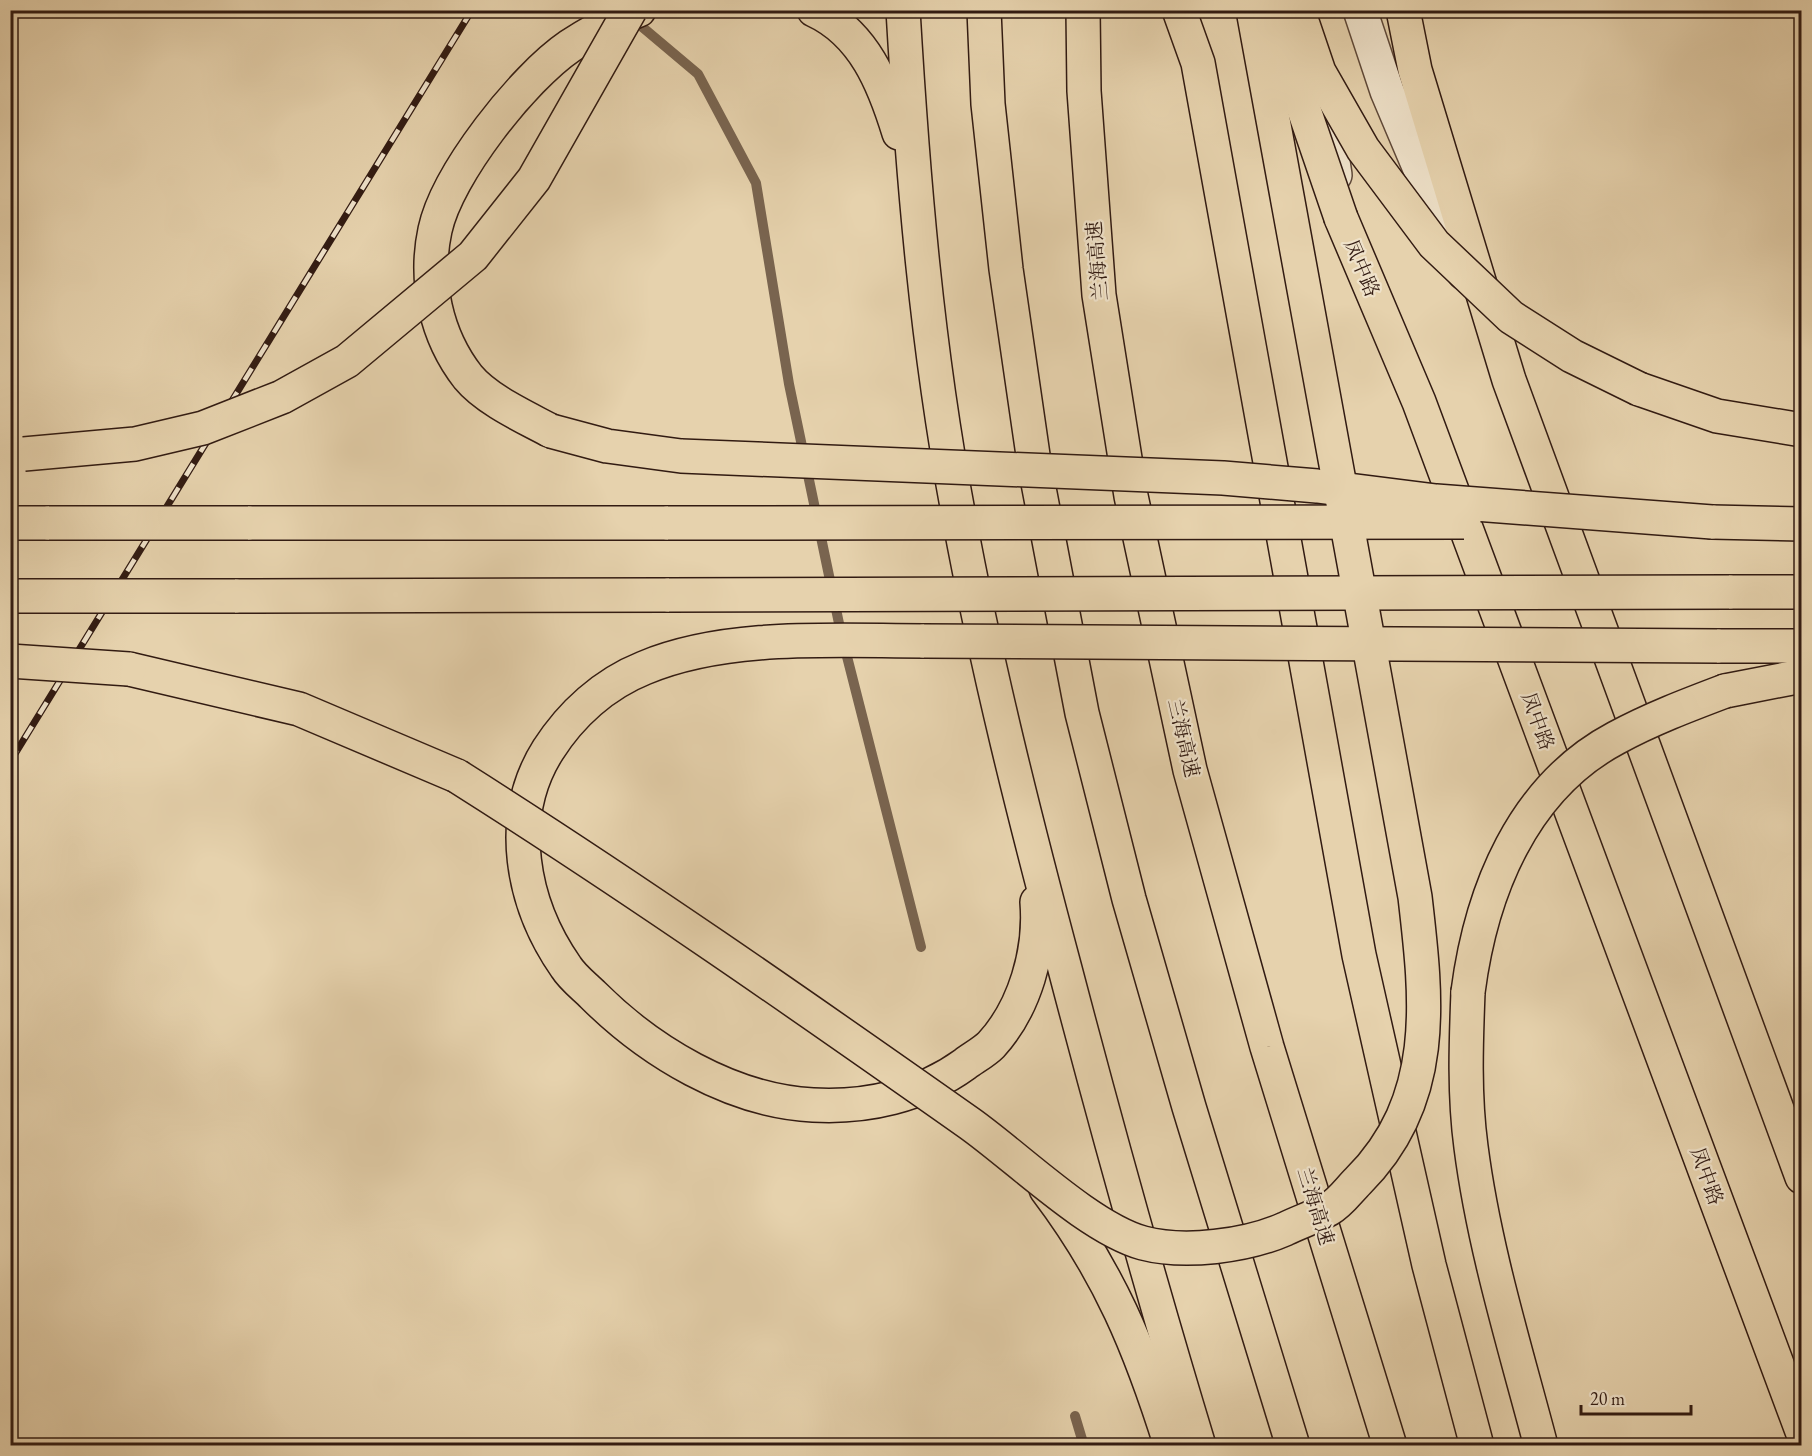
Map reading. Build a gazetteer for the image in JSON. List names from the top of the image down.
{
  "streets": {
    "main road": ["兰海高速", "凤中路"]
  },
  "scale_bar": "20 m"
}
